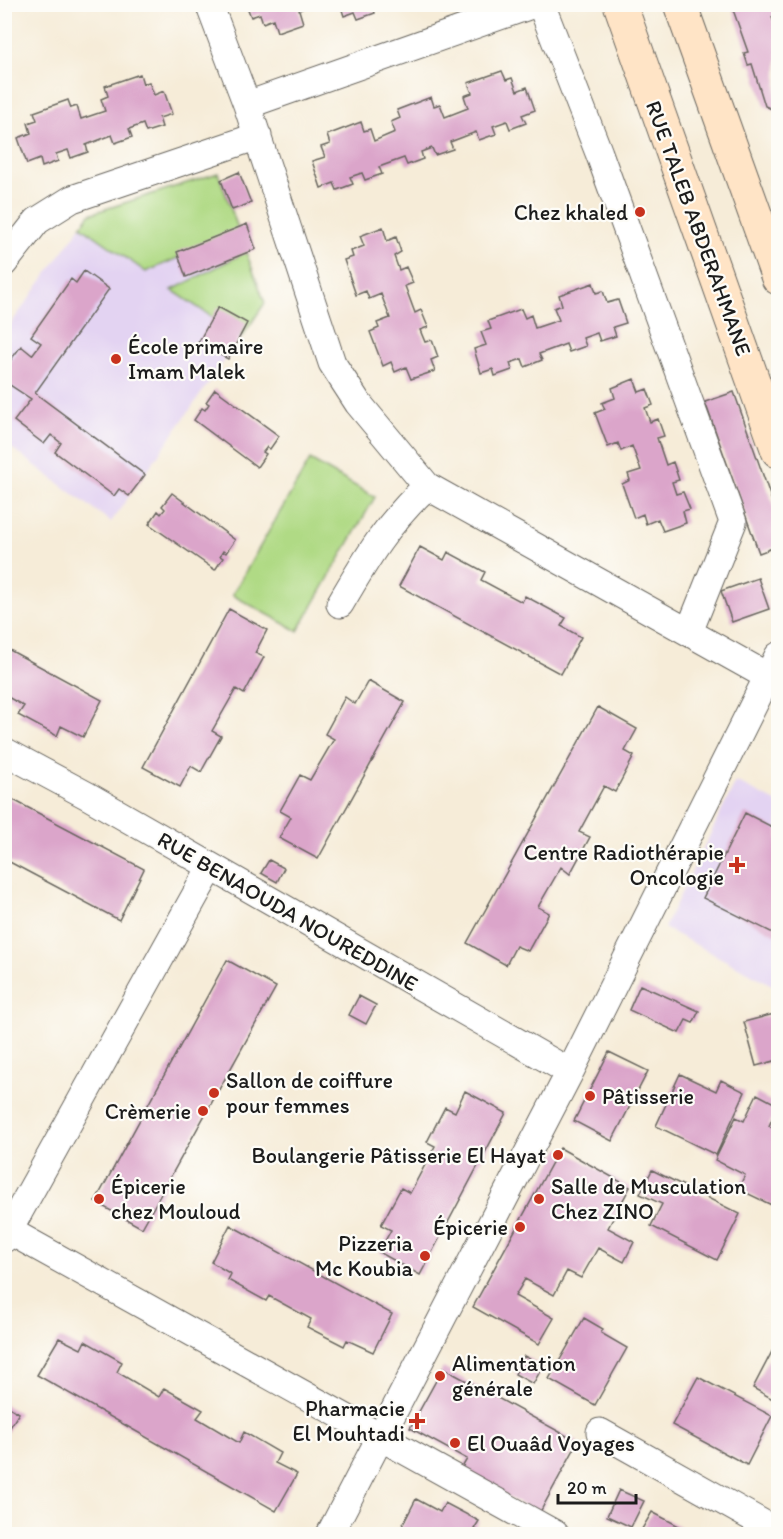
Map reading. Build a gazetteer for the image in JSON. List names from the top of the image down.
{
  "streets": {
    "main road": ["RUE TALEB ABDERAHMANE"],
    "street": ["RUE BENAOUDA NOUREDDINE"]
  },
  "places": {
    "other": [
      "Chez khaled",
      "École primaire Imam Malek",
      "Sallon de coiffure pour femmes",
      "Pâtisserie",
      "Crèmerie",
      "Boulangerie Pâtisserie El Hayat",
      "Épicerie chez Mouloud",
      "Salle de Musculation Chez ZINO",
      "Épicerie",
      "Pizzeria Mc Koubia",
      "Alimentation générale",
      "El Ouaâd Voyages"
    ],
    "health": ["Centre Radiothérapie Oncologie", "Pharmacie El Mouhtadi"]
  },
  "scale_bar": "20 m"
}
